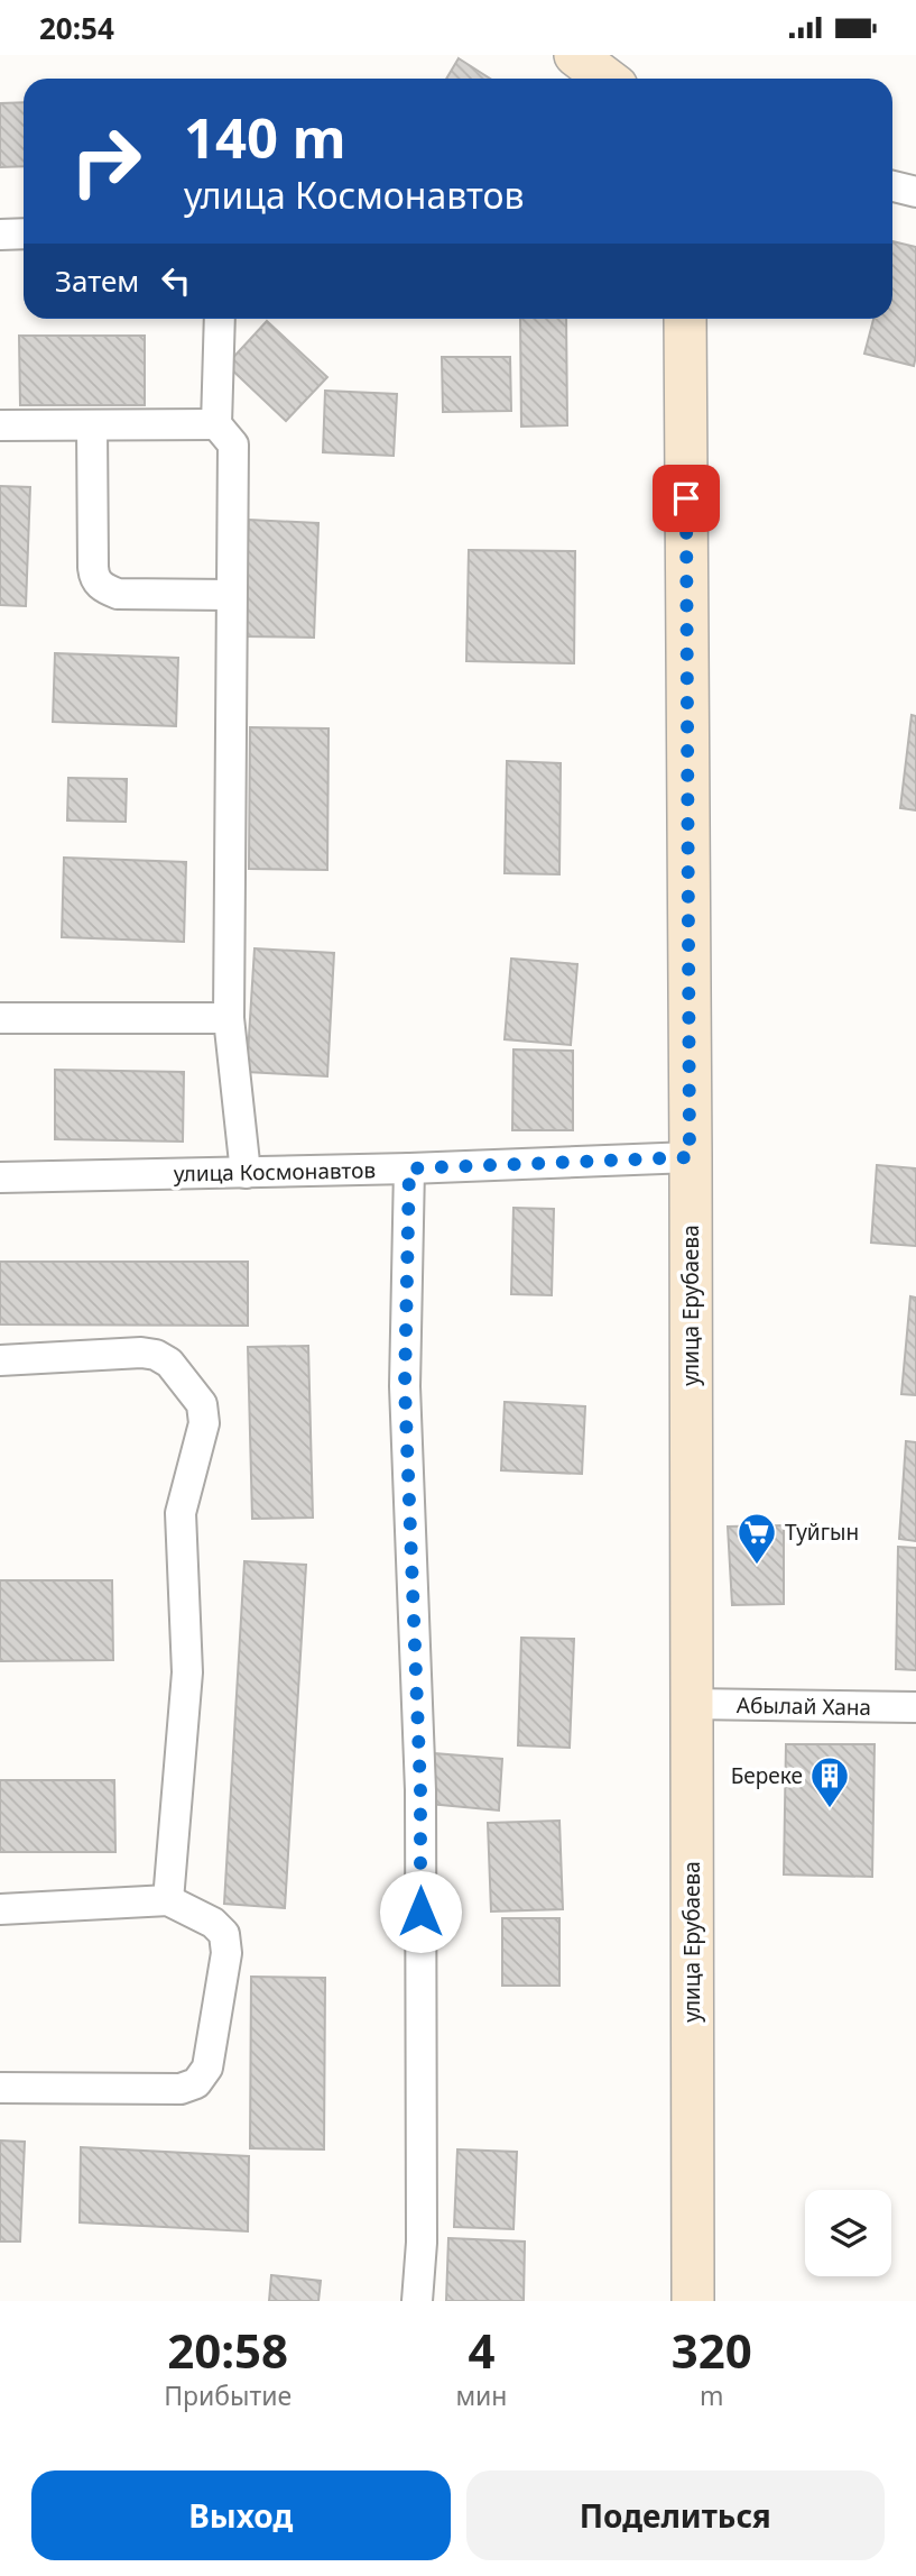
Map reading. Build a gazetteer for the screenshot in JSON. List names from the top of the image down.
{
  "streets": {
    "street": ["улица Космонавтов", "улица Ерубаева", "Абылай Хана"]
  },
  "crossings": [
    ["улица Космонавтов", "улица Ерубаева"],
    ["улица Ерубаева", "Абылай Хана"]
  ],
  "places": {
    "supermarket": ["Туйгын"],
    "building": ["Береке"]
  },
  "page": {
    "status": "20:54",
    "turn": ["140 m", "улица Космонавтов"],
    "then": "Затем",
    "eta": [
      "20:58",
      "Прибытие",
      "4",
      "мин",
      "320",
      "m"
    ],
    "buttons": ["Выход", "Поделиться"]
  }
}
